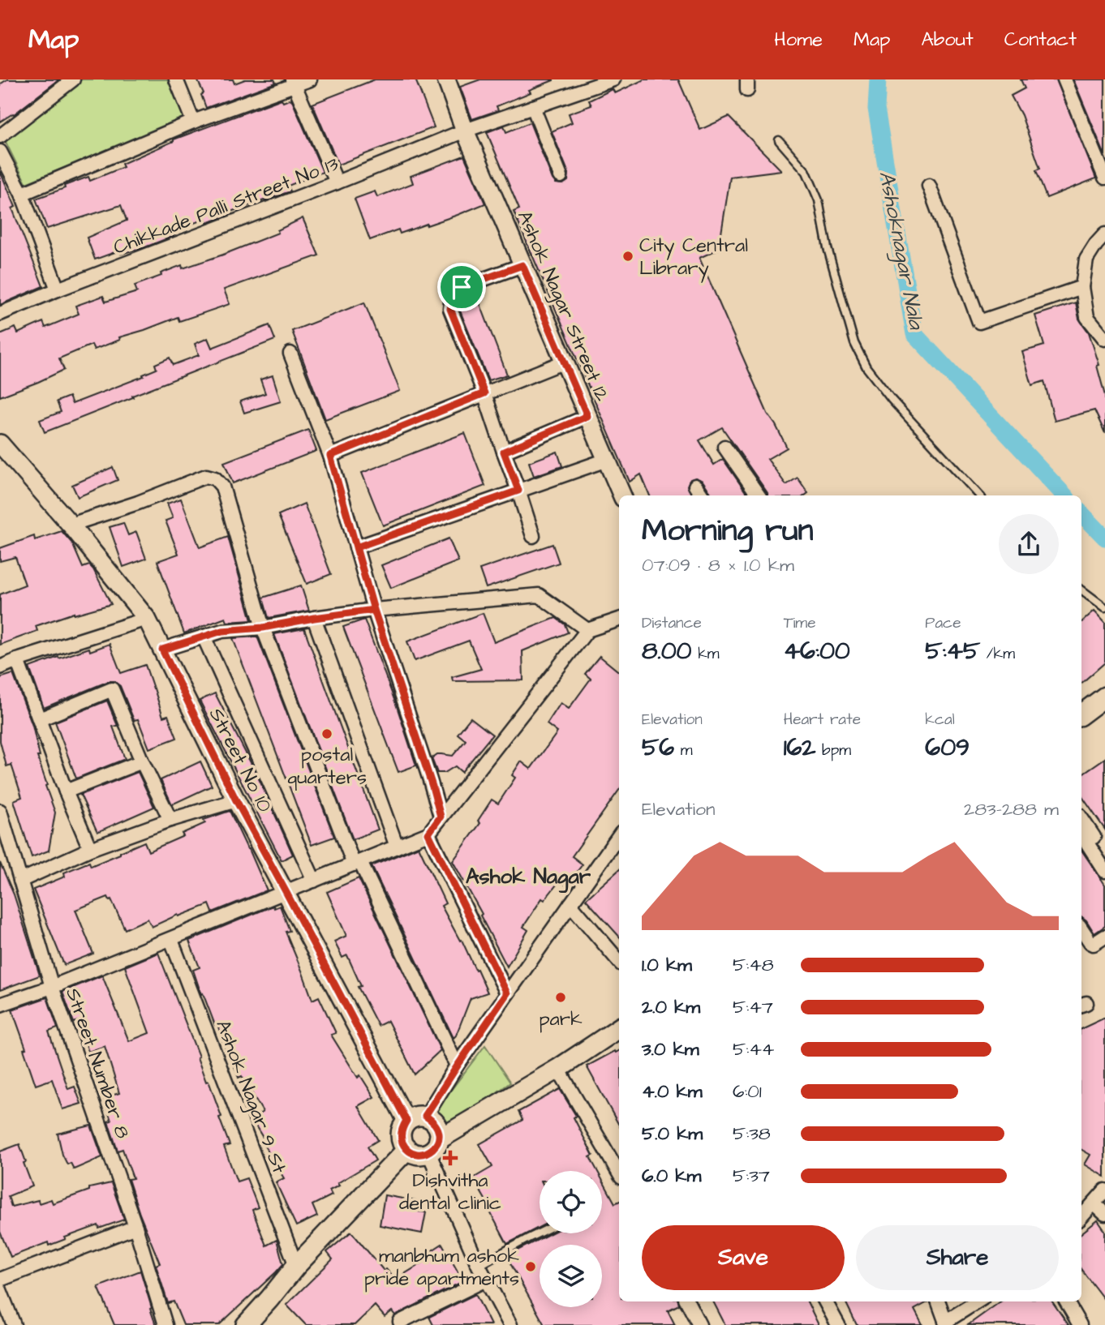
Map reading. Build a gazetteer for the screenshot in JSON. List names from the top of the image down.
{
  "streets": {
    "street": [
      "Chikkade Palli Street No 13",
      "Ashok Nagar Street 12",
      "Street No 10",
      "Street Number 8",
      "Ashok Nagar 9 St"
    ]
  },
  "crossings": [
    ["Chikkade Palli Street No 13", "Ashok Nagar Street 12"]
  ],
  "districts": ["Ashok Nagar"],
  "water": ["Ashoknagar Nala"],
  "places": {
    "other": [
      "City Central Library",
      "postal quarters",
      "park",
      "manbhum ashok pride apartments"
    ],
    "health": ["Dishvitha dental clinic"]
  },
  "page": {
    "header": "Map",
    "nav": [
      "Home",
      "Map",
      "About",
      "Contact"
    ],
    "heading": ["Morning run", "07:09 · 8 × 1.0 km"],
    "stats": [
      ["Distance", "8.00 km"],
      ["Time", "46:00"],
      ["Pace", "5:45 /km"],
      ["Elevation", "56 m"],
      ["Heart rate", "162 bpm"],
      ["kcal", "609"]
    ],
    "chart": ["Elevation", "283–288 m"],
    "list": [
      {
        "name": "1.0 km",
        "note": "5:48"
      },
      {
        "name": "2.0 km",
        "note": "5:47"
      },
      {
        "name": "3.0 km",
        "note": "5:44"
      },
      {
        "name": "4.0 km",
        "note": "6:01"
      },
      {
        "name": "5.0 km",
        "note": "5:38"
      },
      {
        "name": "6.0 km",
        "note": "5:37"
      }
    ],
    "buttons": ["Save", "Share"]
  }
}
